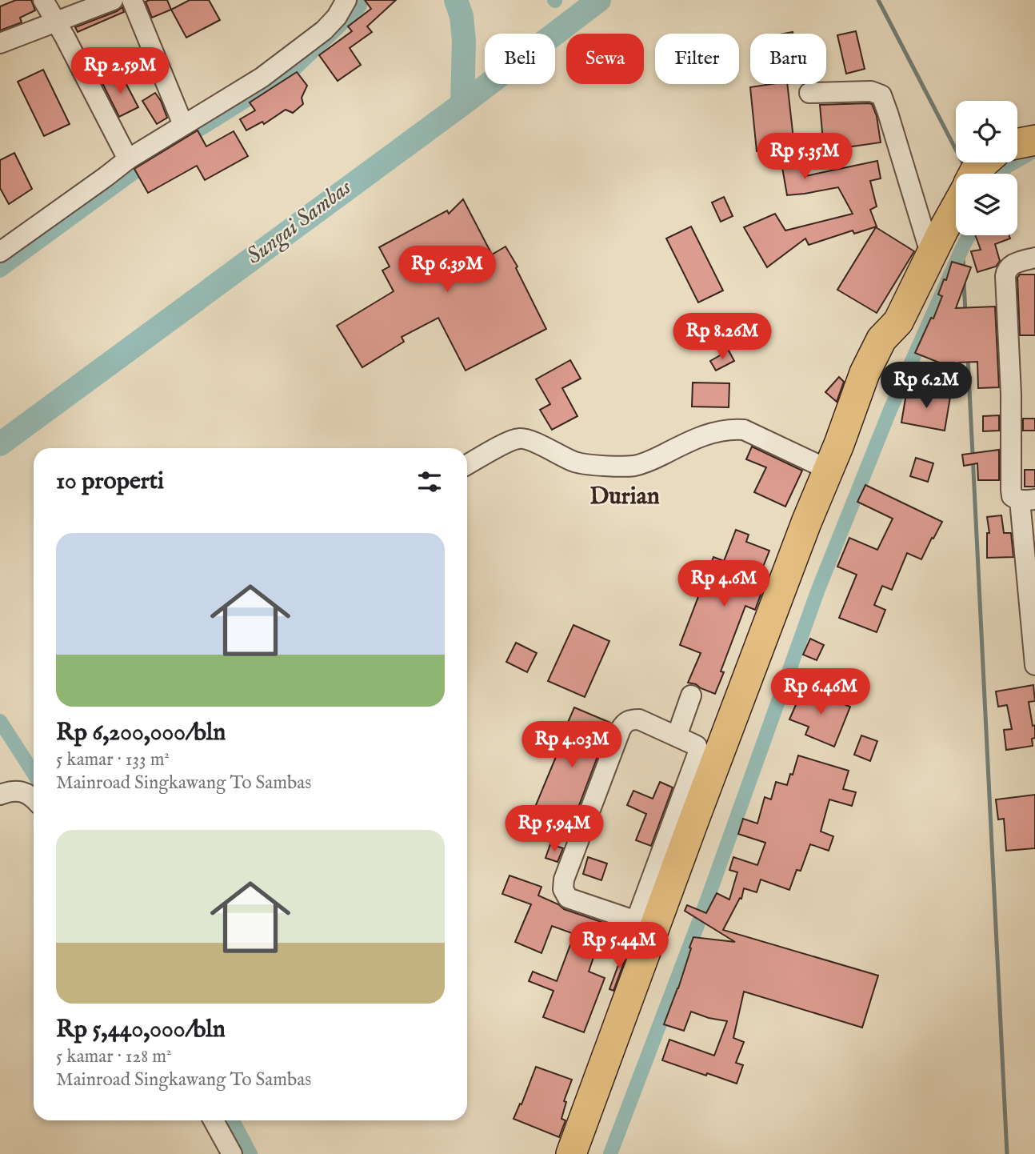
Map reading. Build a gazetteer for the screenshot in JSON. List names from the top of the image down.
{
  "districts": ["Durian"],
  "water": ["Sungai Sambas"],
  "page": {
    "chip": [
      "Beli",
      "Sewa",
      "Filter",
      "Baru"
    ],
    "price": [
      "Rp 2.59M",
      "Rp 5.35M",
      "Rp 6.39M",
      "Rp 8.26M",
      "Rp 6.2M",
      "Rp 4.6M",
      "Rp 6.46M",
      "Rp 4.03M",
      "Rp 5.94M",
      "Rp 5.44M"
    ],
    "heading": "10 properti",
    "list": [
      {
        "name": "Rp 6,200,000/bln",
        "note": "5 kamar · 133 m² · Mainroad Singkawang To Sambas"
      },
      {
        "name": "Rp 5,440,000/bln",
        "note": "5 kamar · 128 m² · Mainroad Singkawang To Sambas"
      }
    ]
  }
}
